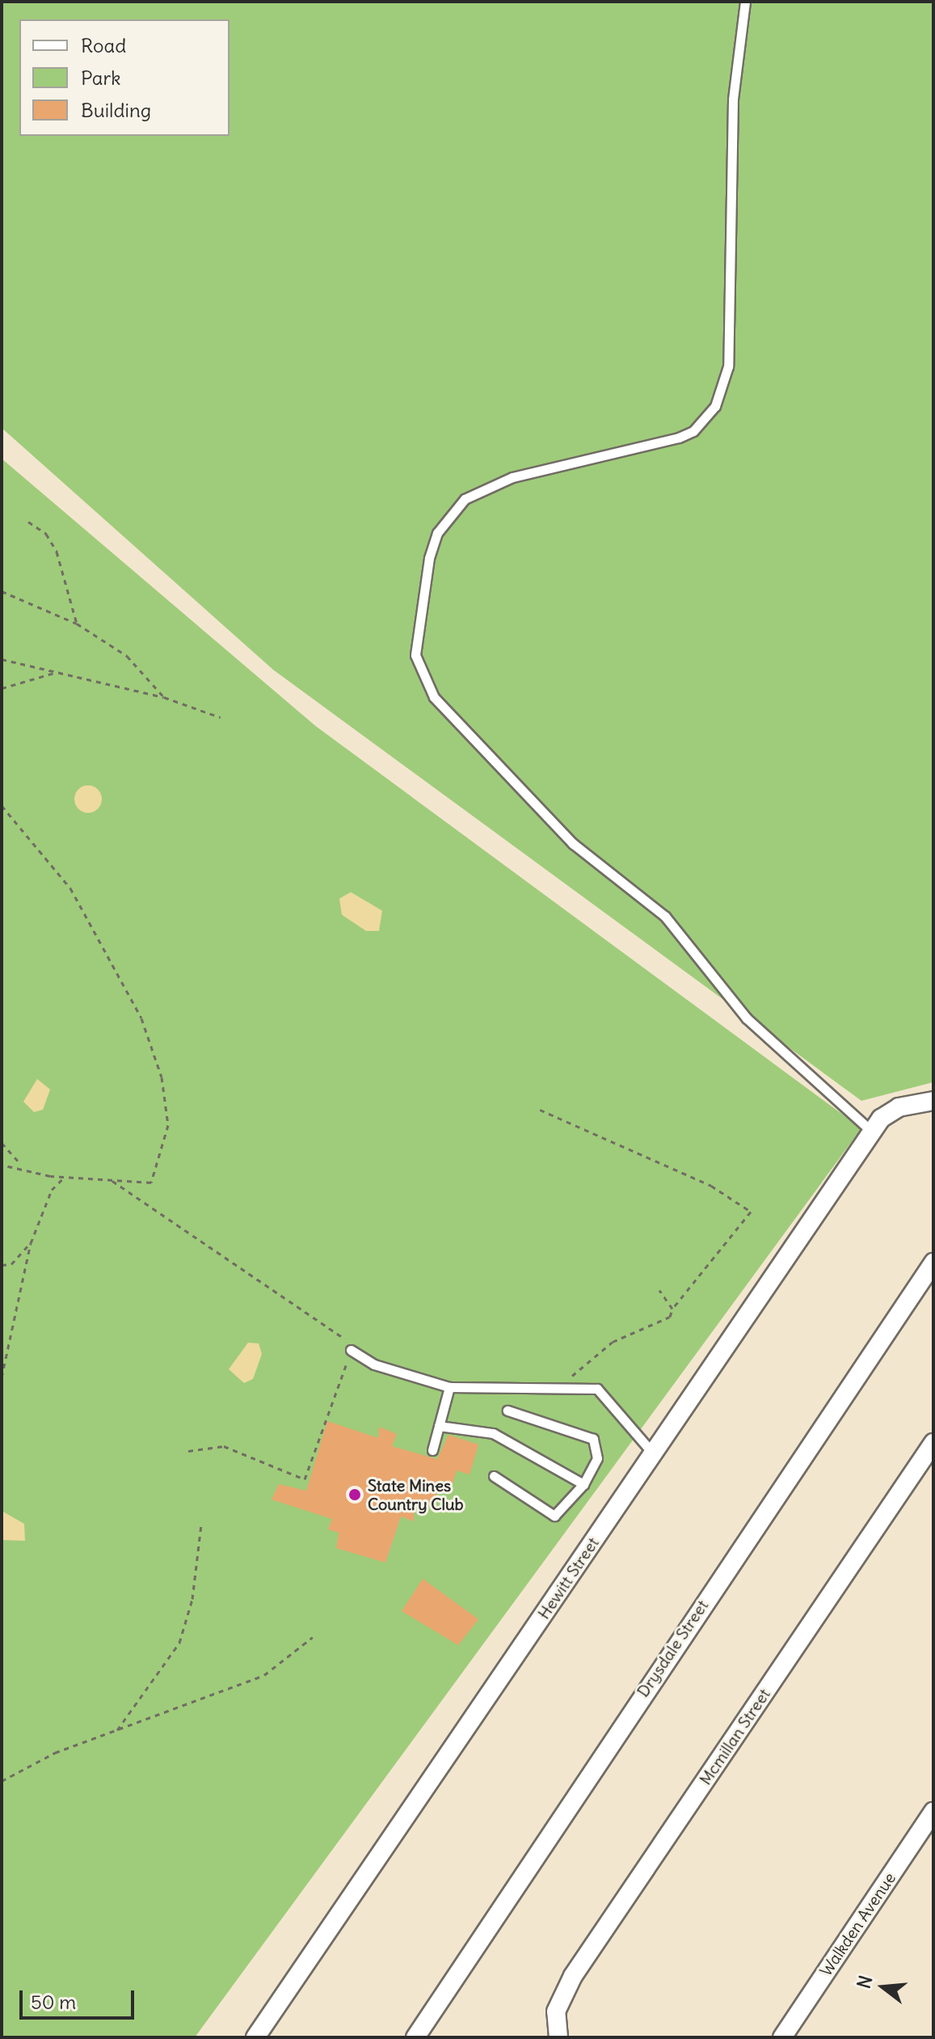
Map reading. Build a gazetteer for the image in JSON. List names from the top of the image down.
{
  "streets": {
    "street": [
      "Hewitt Street",
      "Drysdale Street",
      "Mcmillan Street",
      "Walkden Avenue"
    ]
  },
  "places": ["State Mines Country Club"],
  "legend": ["Road", "Park", "Building"],
  "scale_bar": "50 m",
  "north": "left"
}
